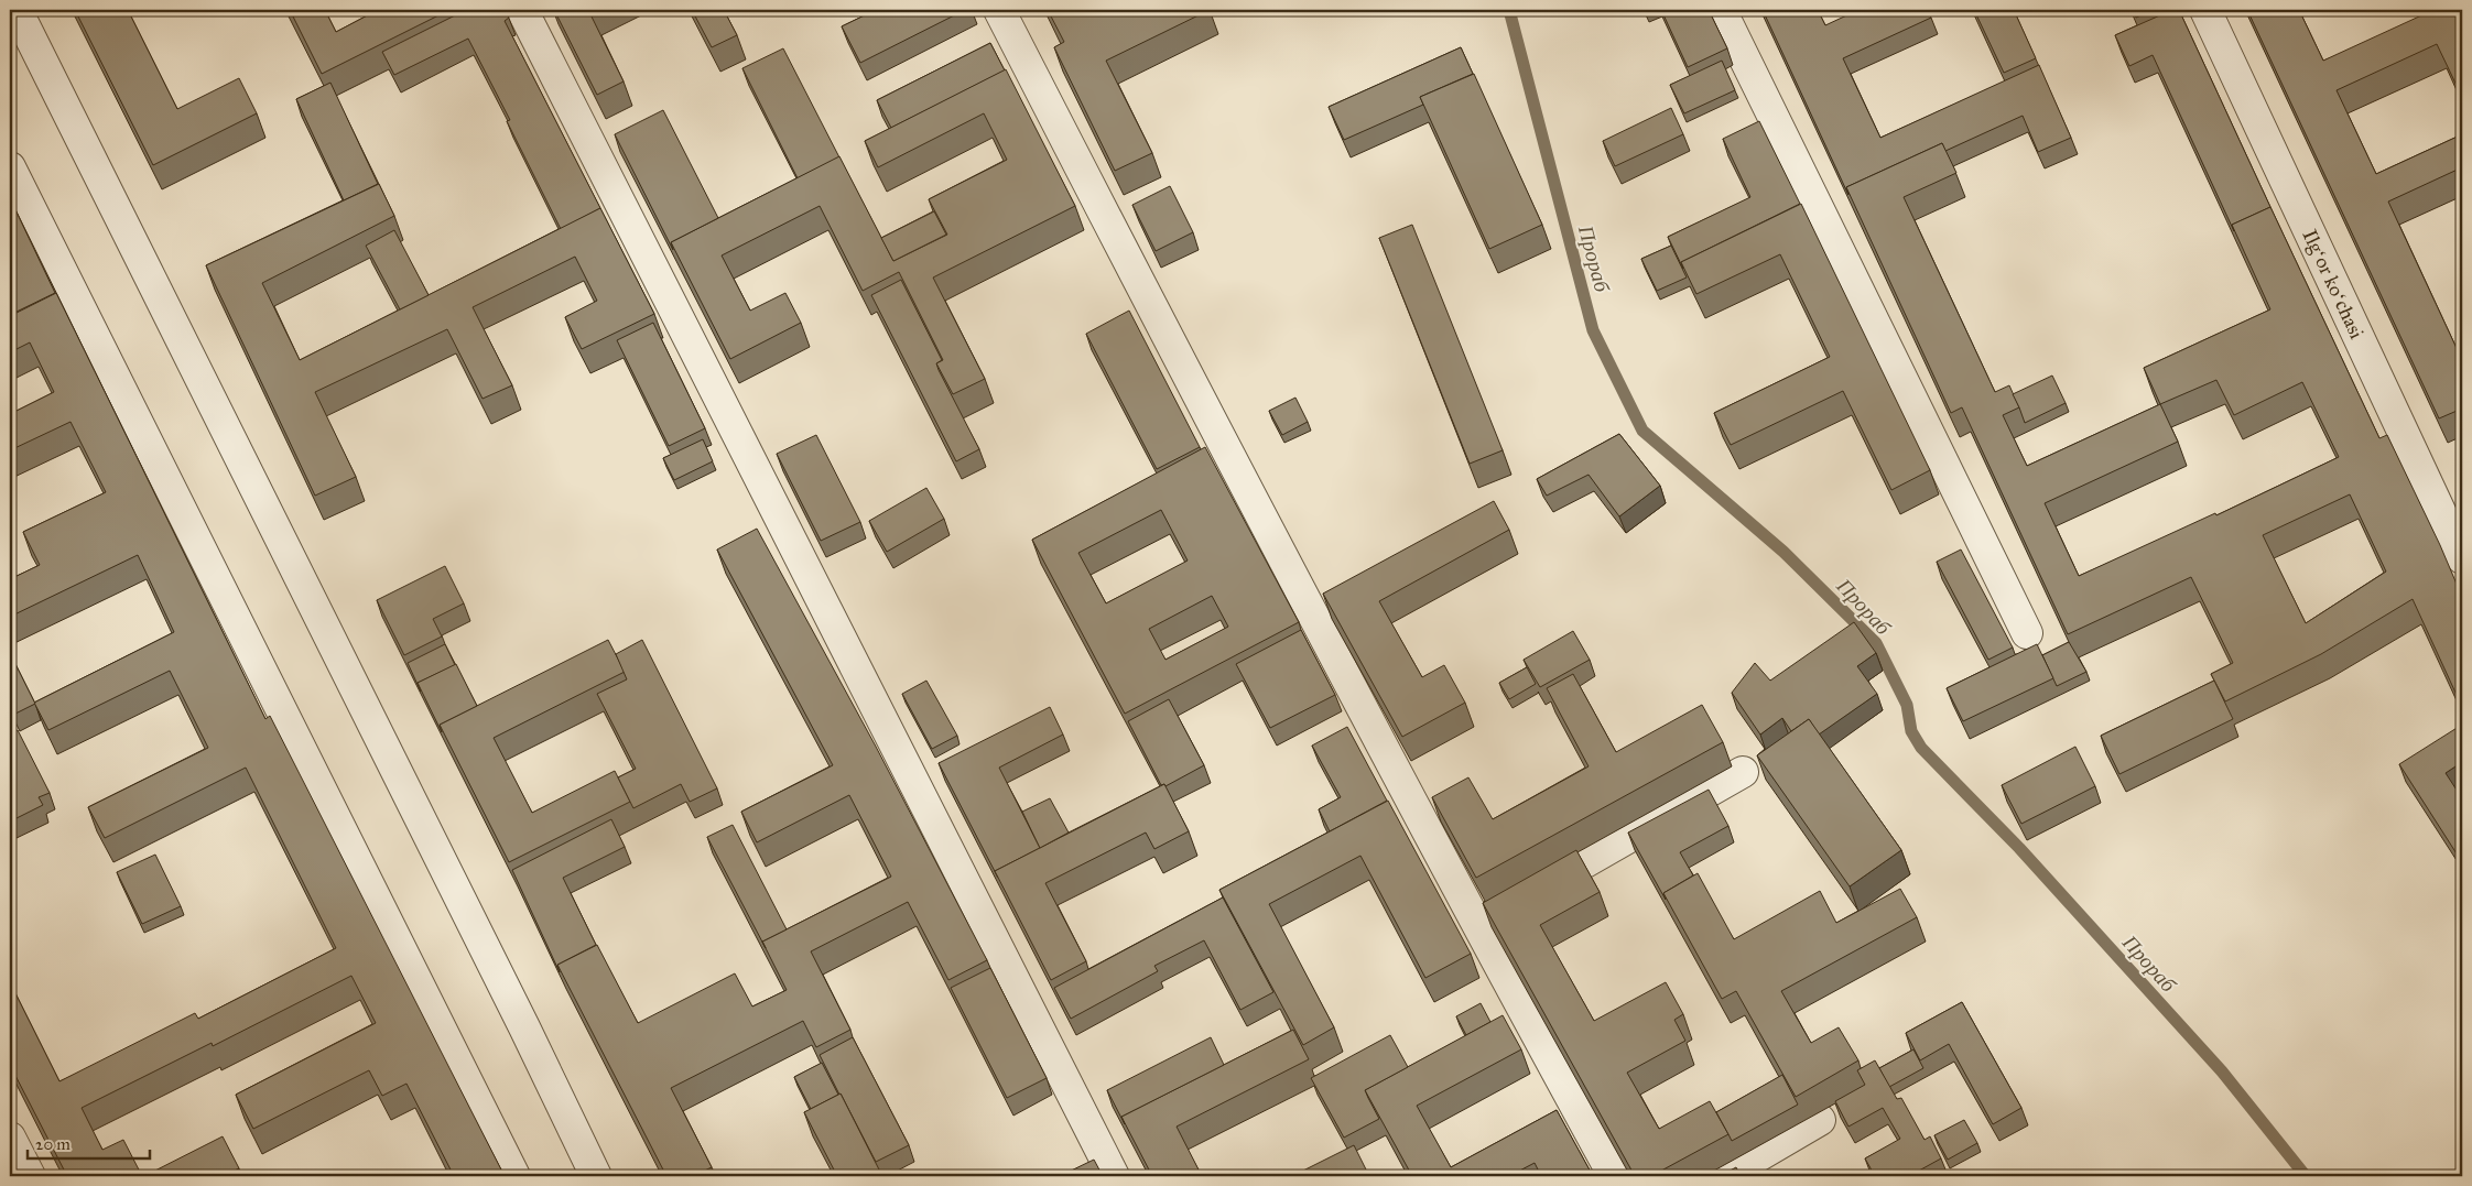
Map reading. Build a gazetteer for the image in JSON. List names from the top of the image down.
{
  "streets": {
    "street": ["Ilgʻor koʻchasi"]
  },
  "water": ["Прораб"],
  "scale_bar": "20 m"
}
